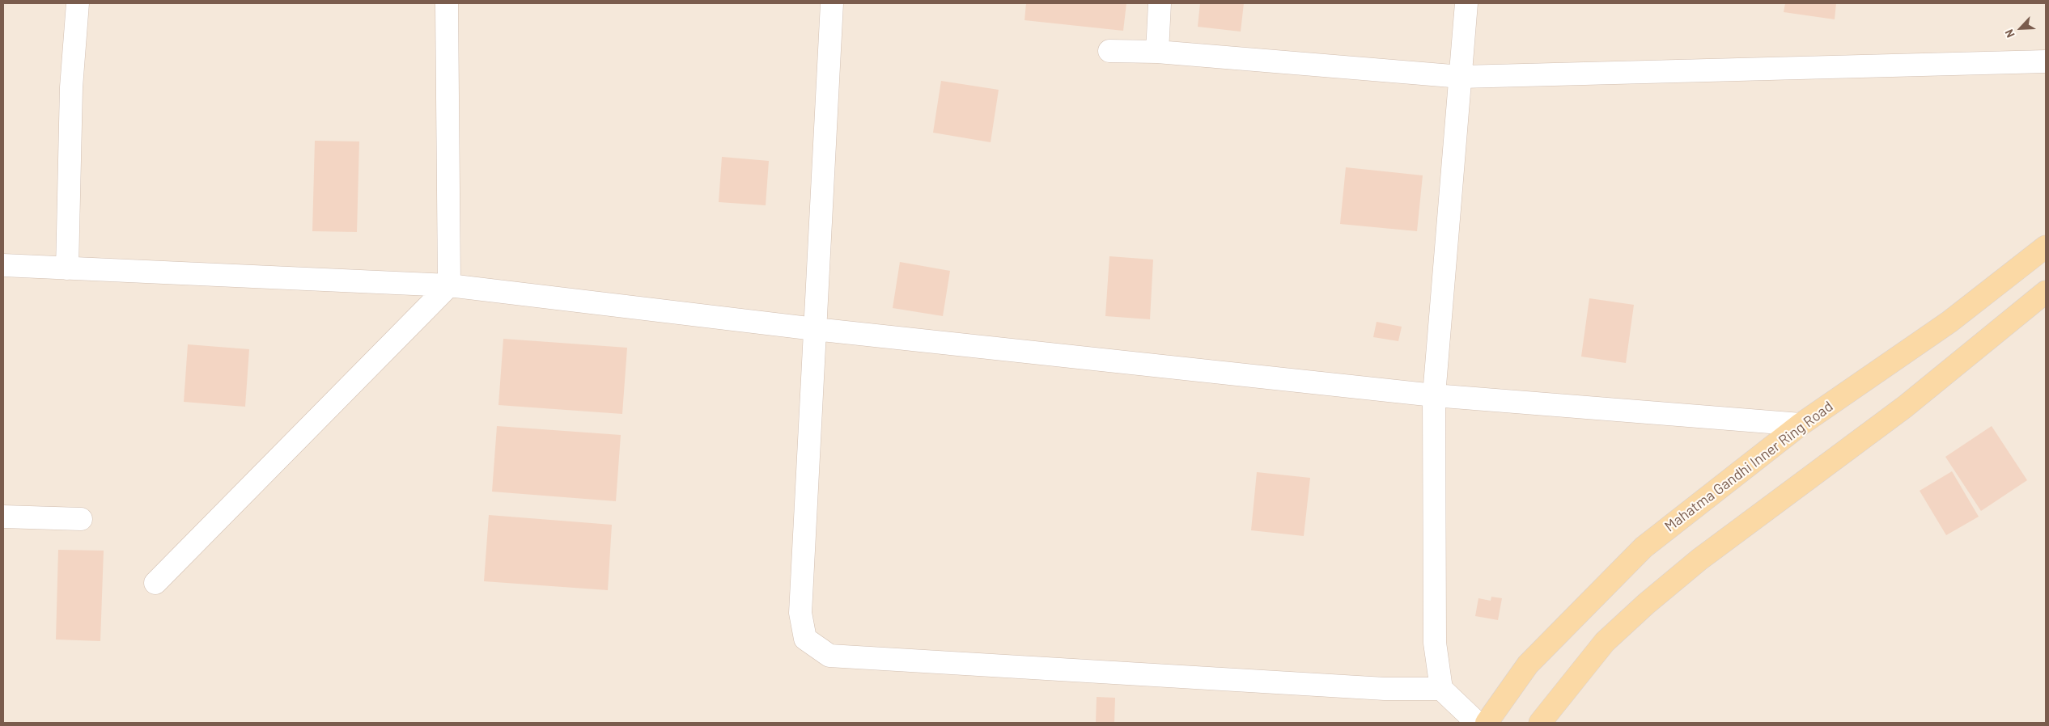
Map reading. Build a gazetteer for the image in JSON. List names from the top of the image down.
{
  "streets": {
    "main road": ["Mahatma Gandhi Inner Ring Road"]
  },
  "north": "bottom left"
}
